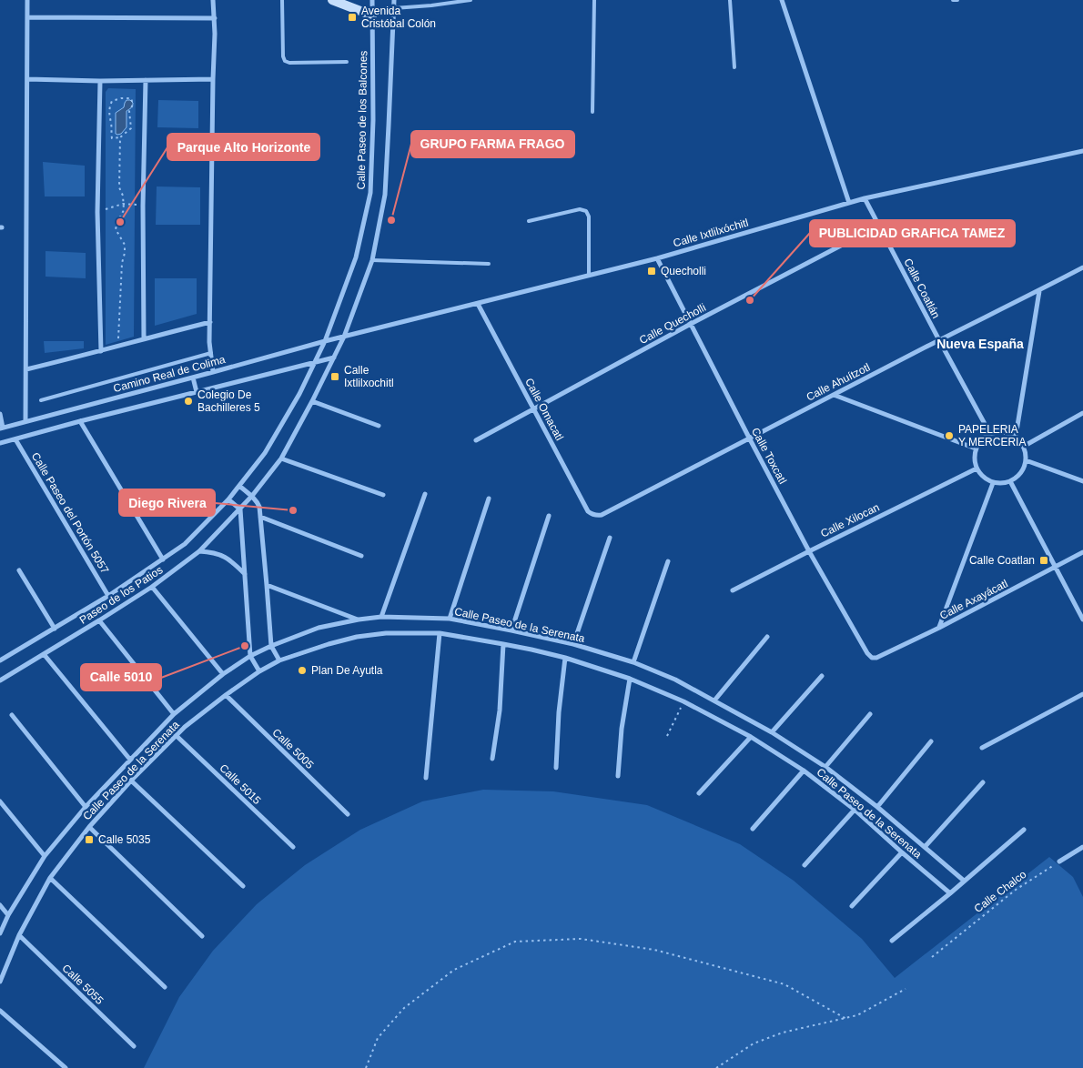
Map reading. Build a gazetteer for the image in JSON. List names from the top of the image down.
{
  "streets": {
    "street": [
      "Calle Paseo de los Balcones",
      "Calle Ixtlilxóchitl",
      "Calle Coatlán",
      "Calle Quecholli",
      "Camino Real de Colima",
      "Calle Ahuítzotl",
      "Calle Omacatl",
      "Calle Toxcatl",
      "Calle Paseo del Portón 5057",
      "Calle Xilocan",
      "Paseo de los Patios",
      "Calle Axayácatl",
      "Calle Paseo de la Serenata",
      "Calle 5005",
      "Calle 5015",
      "Calle 5055"
    ],
    "path": ["Calle Chalco"]
  },
  "crossings": [
    ["Calle Paseo de los Balcones", "Camino Real de Colima"],
    ["Calle Paseo de los Balcones", "Paseo de los Patios"],
    ["Calle Ixtlilxóchitl", "Calle Coatlán"],
    ["Calle Ixtlilxóchitl", "Camino Real de Colima"],
    ["Calle Ixtlilxóchitl", "Calle Omacatl"],
    ["Calle Ixtlilxóchitl", "Calle Toxcatl"],
    ["Calle Ixtlilxóchitl", "Paseo de los Patios"],
    ["Calle Coatlán", "Calle Quecholli"],
    ["Calle Coatlán", "Calle Ahuítzotl"],
    ["Calle Coatlán", "Calle Xilocan"],
    ["Calle Quecholli", "Calle Omacatl"],
    ["Calle Quecholli", "Calle Toxcatl"],
    ["Camino Real de Colima", "Calle Paseo del Portón 5057"],
    ["Camino Real de Colima", "Paseo de los Patios"],
    ["Calle Ahuítzotl", "Calle Omacatl"],
    ["Calle Ahuítzotl", "Calle Toxcatl"],
    ["Calle Toxcatl", "Calle Xilocan"],
    ["Calle Toxcatl", "Calle Axayácatl"],
    ["Calle Paseo del Portón 5057", "Paseo de los Patios"],
    ["Calle Paseo de la Serenata", "Calle 5005"],
    ["Calle Paseo de la Serenata", "Calle 5015"],
    ["Calle Paseo de la Serenata", "Calle 5055"]
  ],
  "districts": ["Nueva España"],
  "places": {
    "transit": [
      "Avenida Cristóbal Colón",
      "Quecholli",
      "Calle Ixtlilxochitl",
      "Calle Coatlan",
      "Calle 5035"
    ],
    "other": [
      "GRUPO FARMA FRAGO",
      "Parque Alto Horizonte",
      "PUBLICIDAD GRAFICA TAMEZ",
      "Colegio De Bachilleres 5",
      "PAPELERIA Y MERCERIA",
      "Diego Rivera",
      "Calle 5010",
      "Plan De Ayutla"
    ]
  }
}
